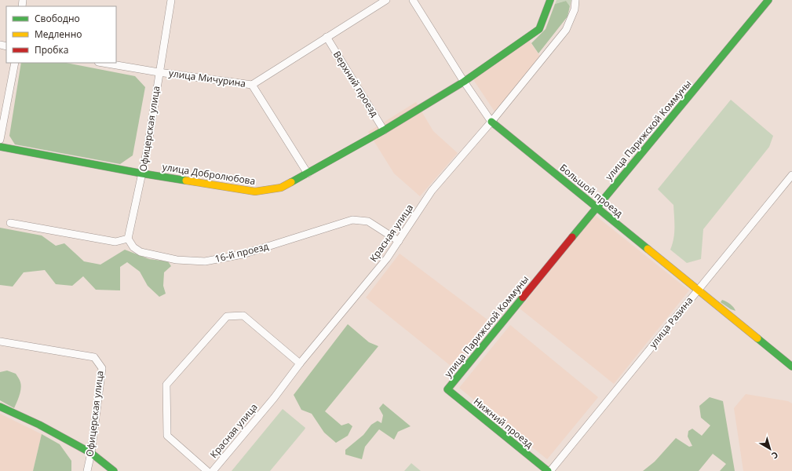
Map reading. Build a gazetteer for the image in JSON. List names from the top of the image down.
{
  "streets": {
    "street": [
      "улица Мичурина",
      "Верхний проезд",
      "Офицерская улица",
      "улица Парижской Коммуны",
      "улица Добролюбова",
      "Большой проезд",
      "Красная улица",
      "16-й проезд",
      "улица Разина",
      "Нижний проезд"
    ]
  },
  "crossings": [
    ["улица Мичурина", "Верхний проезд"],
    ["улица Мичурина", "Офицерская улица"],
    ["Верхний проезд", "улица Добролюбова"],
    ["Офицерская улица", "улица Добролюбова"],
    ["Офицерская улица", "16-й проезд"],
    ["улица Парижской Коммуны", "Большой проезд"],
    ["улица Парижской Коммуны", "Нижний проезд"],
    ["улица Добролюбова", "Большой проезд"],
    ["Большой проезд", "Красная улица"],
    ["Большой проезд", "улица Разина"],
    ["Красная улица", "16-й проезд"],
    ["улица Разина", "Нижний проезд"]
  ],
  "legend": ["Свободно", "Медленно", "Пробка"],
  "north": "bottom right"
}
